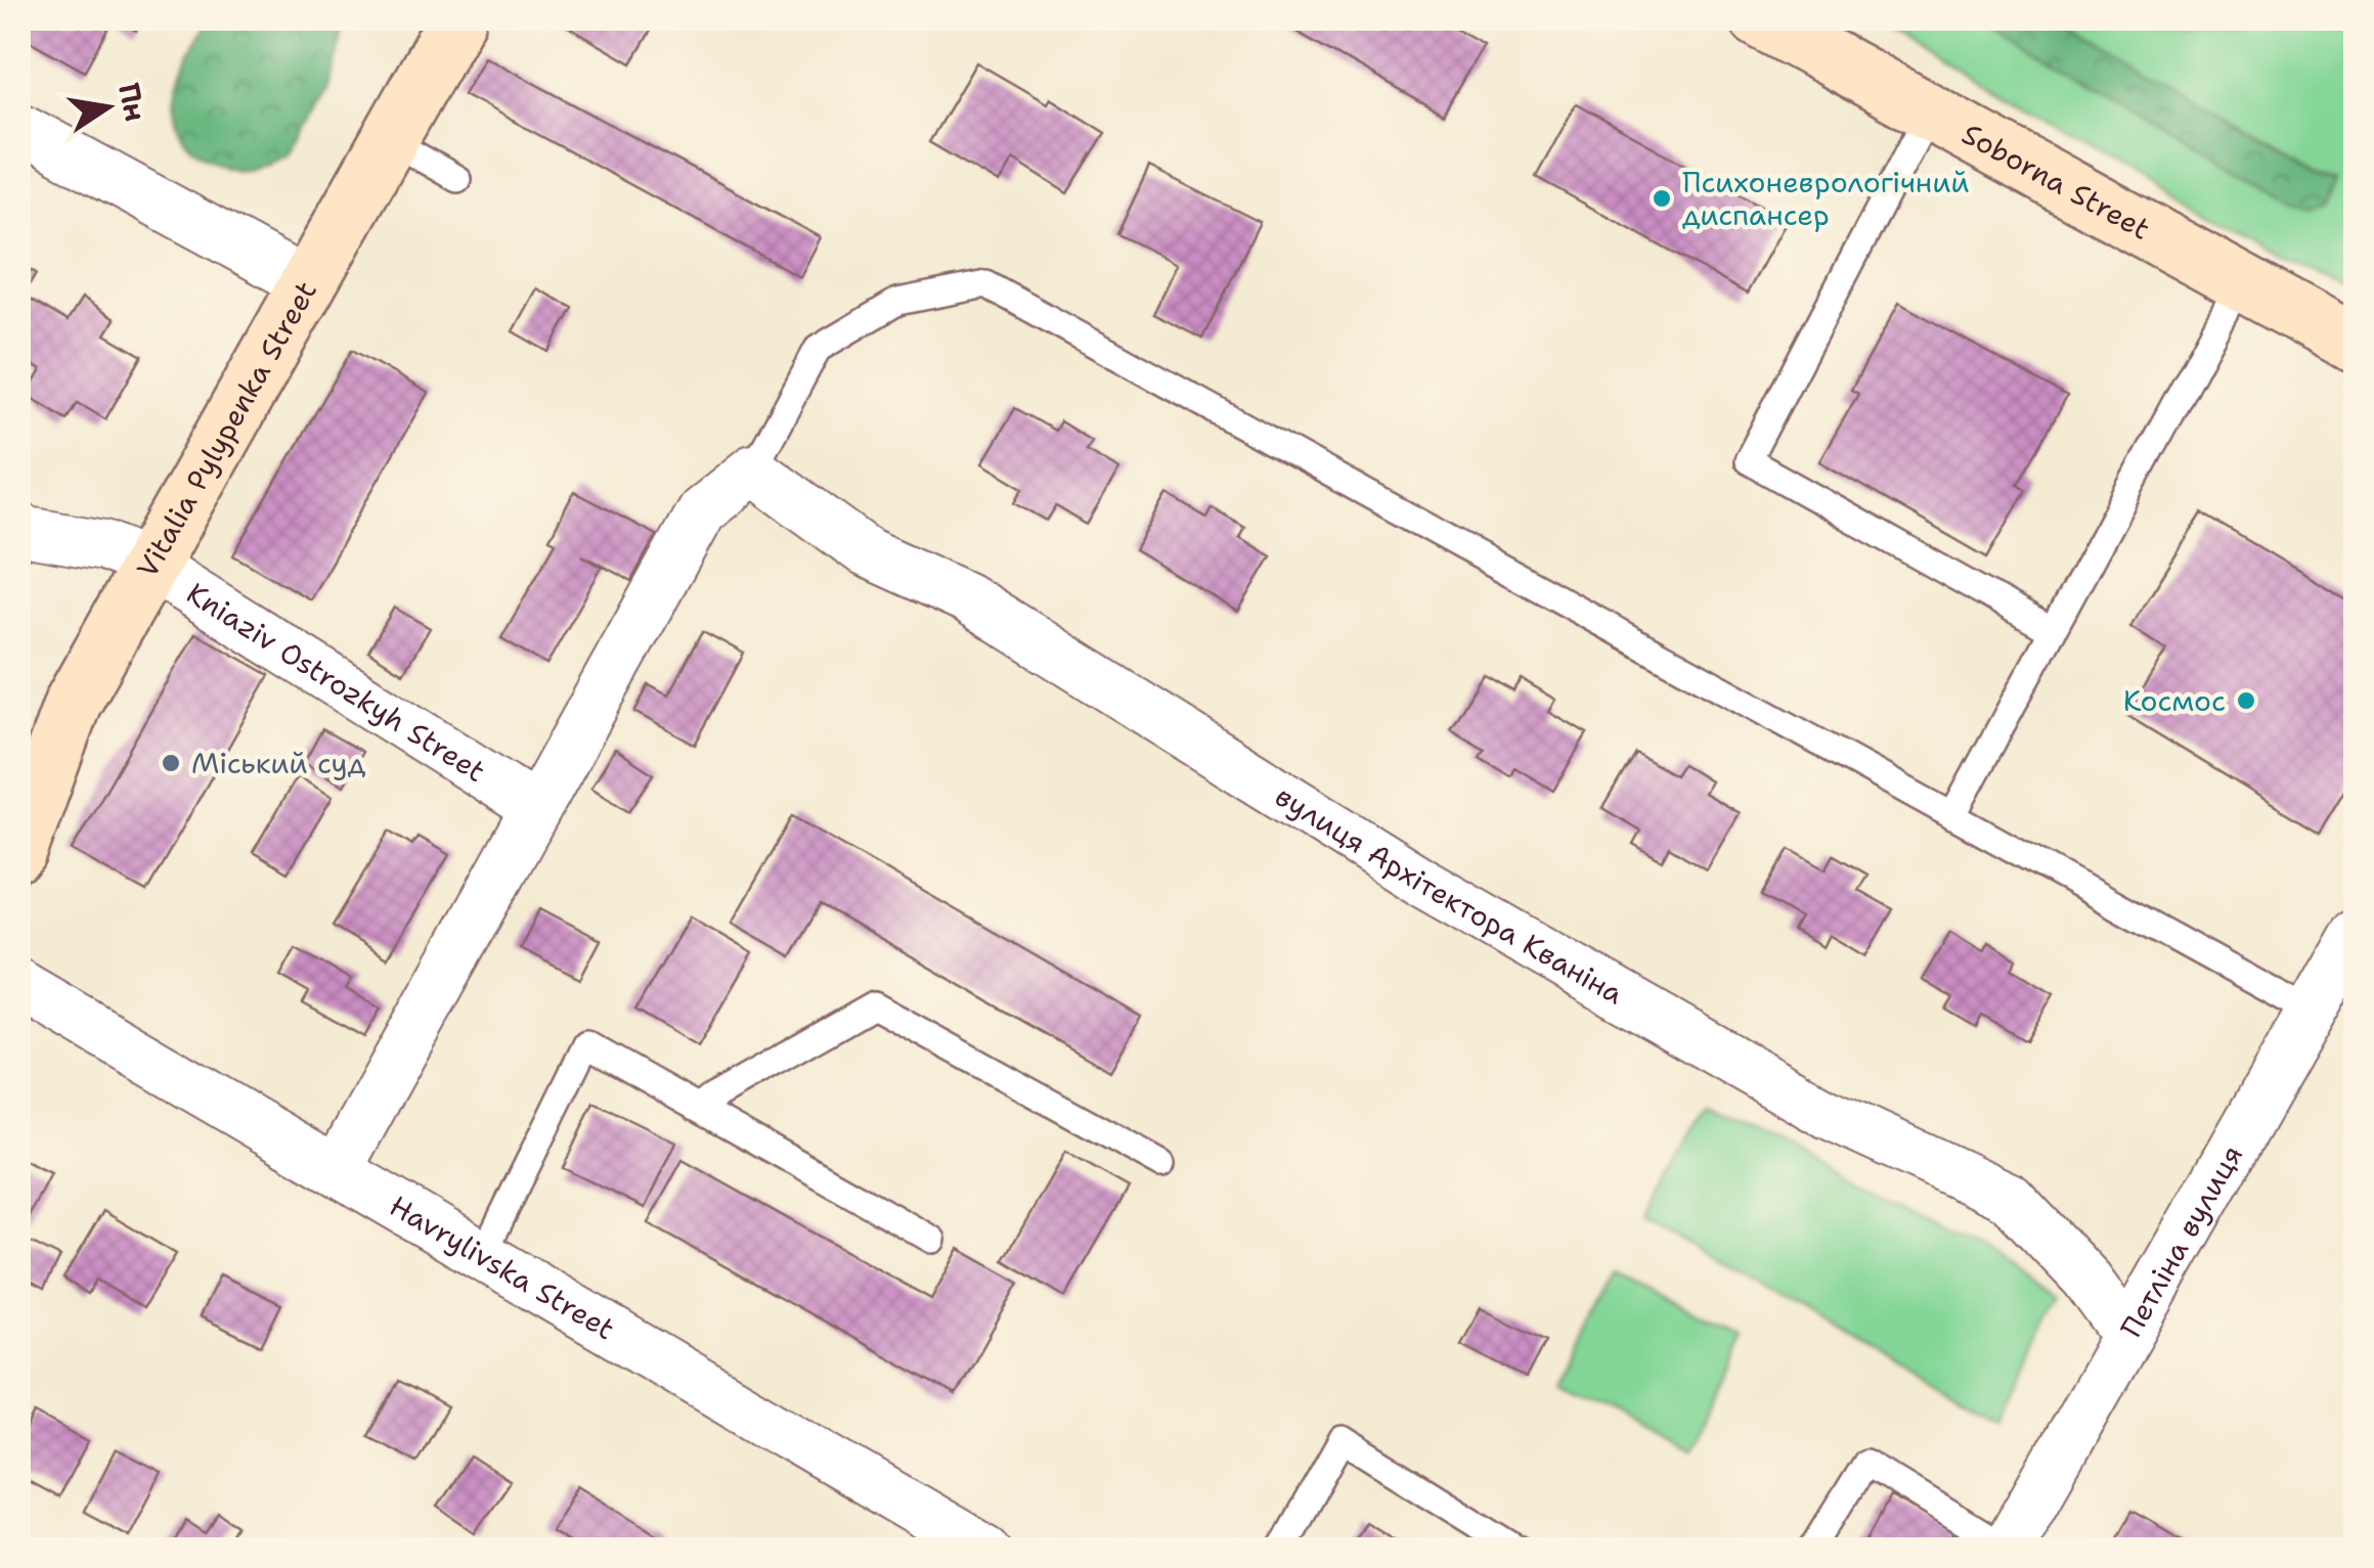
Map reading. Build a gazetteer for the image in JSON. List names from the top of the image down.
{
  "streets": {
    "street": [
      "Soborna Street",
      "Vitalia Pylypenka Street",
      "Kniaziv Ostrozkyh Street",
      "вулиця Архітектора Кваніна",
      "Петліна вулиця",
      "Havrylivska Street"
    ]
  },
  "crossings": [
    ["Vitalia Pylypenka Street", "Kniaziv Ostrozkyh Street"],
    ["вулиця Архітектора Кваніна", "Петліна вулиця"]
  ],
  "places": ["Психоневрологічний диспансер", "Космос", "Міський суд"],
  "north": "right"
}
